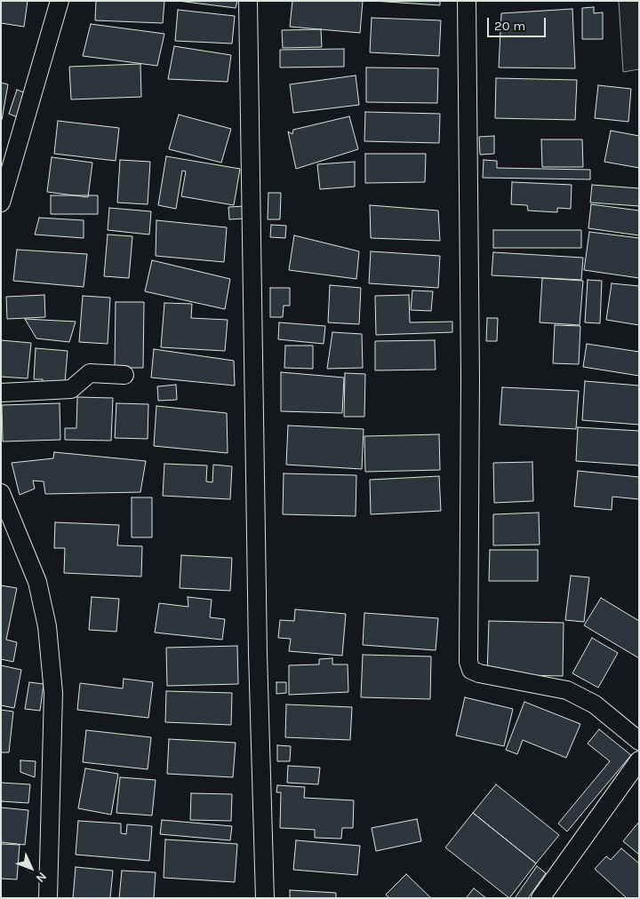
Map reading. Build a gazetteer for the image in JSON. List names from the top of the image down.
{
  "scale_bar": "20 m",
  "north": "bottom right"
}
